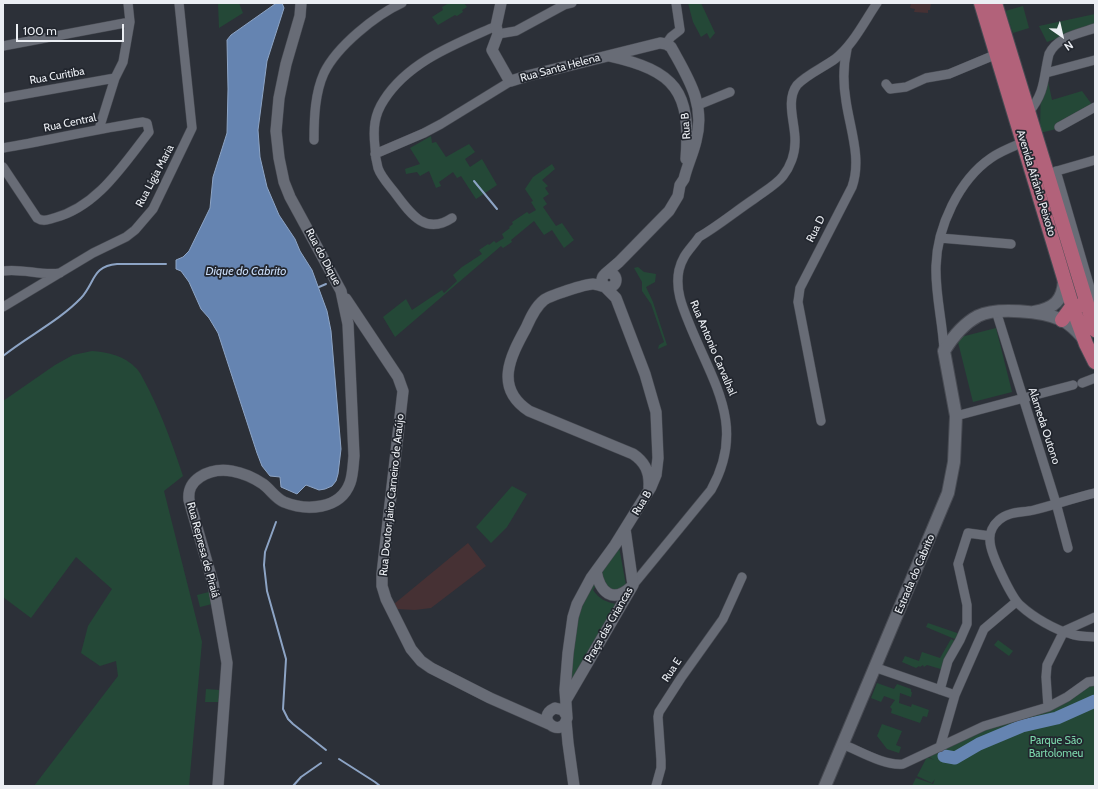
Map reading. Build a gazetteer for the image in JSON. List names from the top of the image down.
{
  "streets": {
    "main road": ["Avenida Afrânio Peixoto", "Estrada do Cabrito"],
    "street": [
      "Rua Santa Helena",
      "Rua Curitiba",
      "Rua Central",
      "Rua B",
      "Rua Lígia Maria",
      "Rua D",
      "Rua do Dique",
      "Rua Antonio Carvalhal",
      "Alameda Outono",
      "Rua Doutor Jairo Carneiro de Araújo",
      "Rua Represa de Piraiá",
      "Praça das Criancas",
      "Rua E"
    ]
  },
  "crossings": [
    ["Rua Santa Helena", "Rua B"],
    ["Rua B", "Praça das Criancas"],
    ["Avenida Afrânio Peixoto", "Estrada do Cabrito"],
    ["Rua D", "Rua Antonio Carvalhal"],
    ["Rua do Dique", "Rua Doutor Jairo Carneiro de Araújo"],
    ["Rua do Dique", "Rua Represa de Piraiá"],
    ["Rua Antonio Carvalhal", "Praça das Criancas"]
  ],
  "water": ["Dique do Cabrito"],
  "parks": ["Parque São Bartolomeu"],
  "scale_bar": "100 m",
  "north": "bottom right"
}
